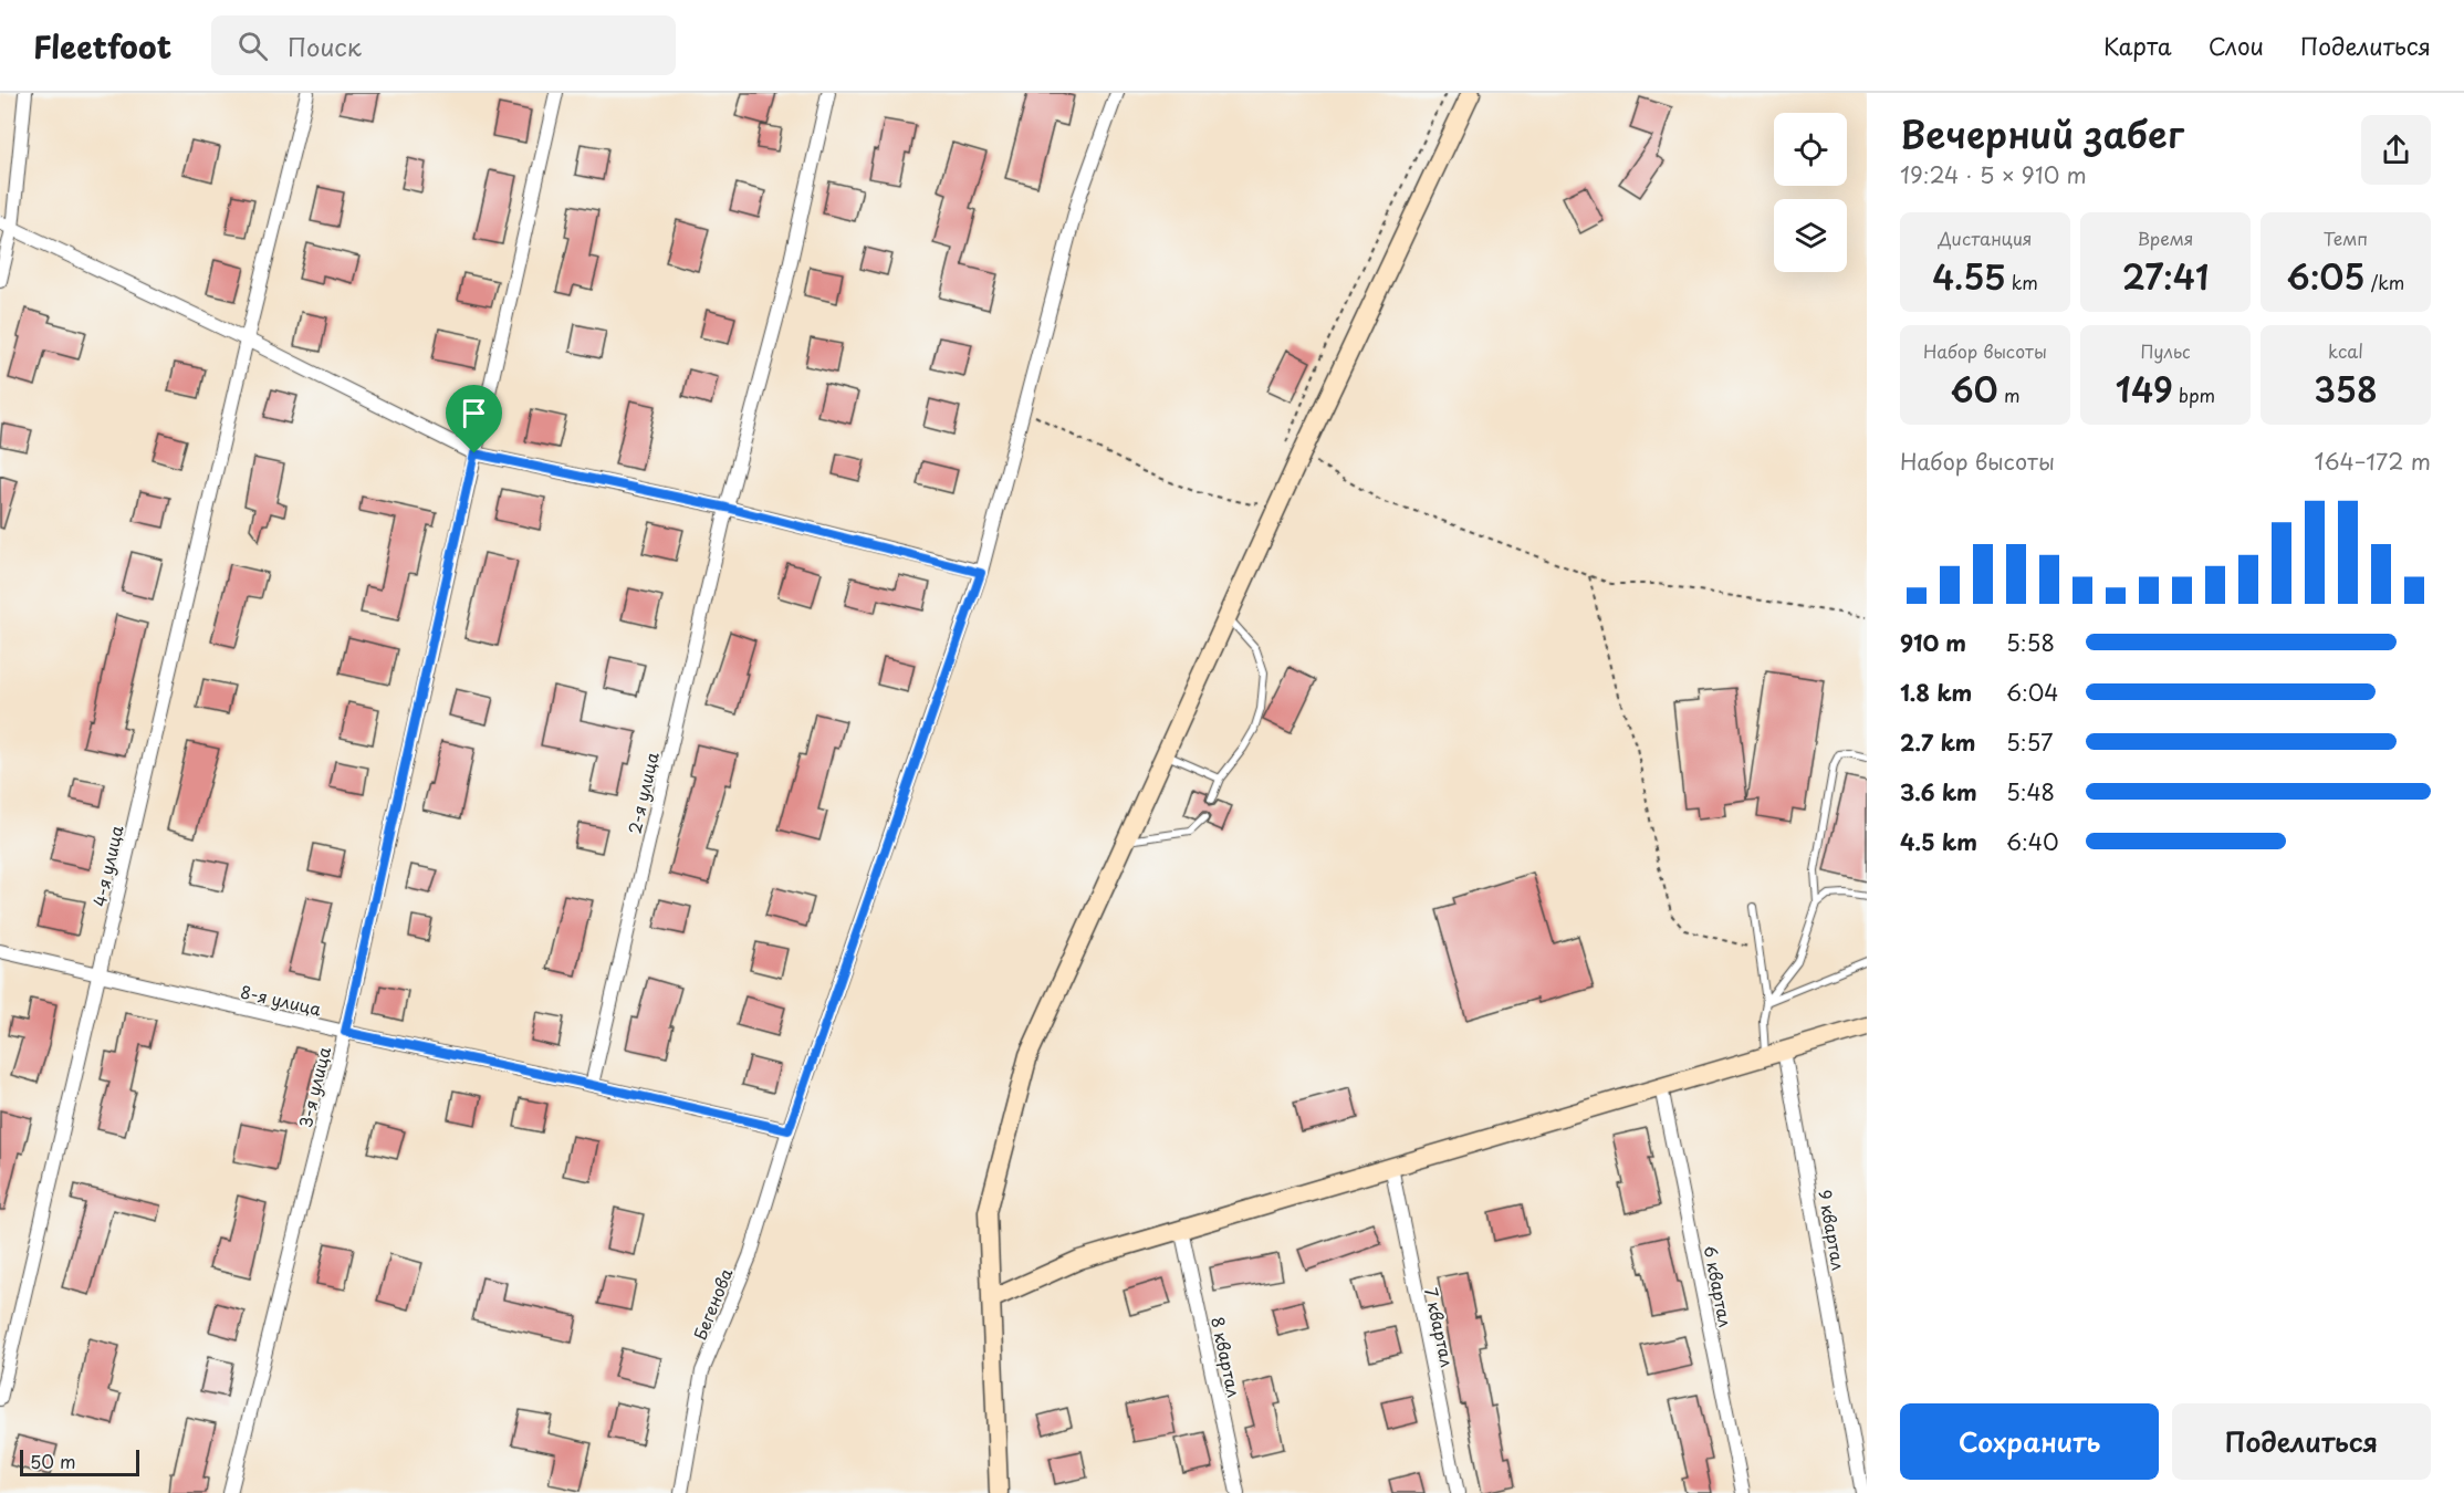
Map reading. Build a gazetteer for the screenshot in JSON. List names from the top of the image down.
{
  "streets": {
    "street": [
      "2-я улица",
      "4-я улица",
      "8-я улица",
      "3-я улица",
      "9 квартал",
      "6 квартал",
      "Бегенова",
      "7 квартал",
      "8 квартал"
    ]
  },
  "crossings": [
    ["2-я улица", "8-я улица"],
    ["4-я улица", "8-я улица"],
    ["8-я улица", "3-я улица"],
    ["8-я улица", "Бегенова"]
  ],
  "scale_bar": "50 m",
  "page": {
    "header": "Fleetfoot",
    "search": "Поиск",
    "nav": ["Карта", "Слои", "Поделиться"],
    "heading": ["Вечерний забег", "19:24 · 5 × 910 m"],
    "stats": [
      ["Дистанция", "4.55 km"],
      ["Время", "27:41"],
      ["Темп", "6:05 /km"],
      ["Набор высоты", "60 m"],
      ["Пульс", "149 bpm"],
      ["kcal", "358"]
    ],
    "chart": ["Набор высоты", "164–172 m"],
    "list": [
      {
        "name": "910 m",
        "note": "5:58"
      },
      {
        "name": "1.8 km",
        "note": "6:04"
      },
      {
        "name": "2.7 km",
        "note": "5:57"
      },
      {
        "name": "3.6 km",
        "note": "5:48"
      },
      {
        "name": "4.5 km",
        "note": "6:40"
      }
    ],
    "buttons": ["Сохранить", "Поделиться"],
    "scale": "50 m"
  }
}
